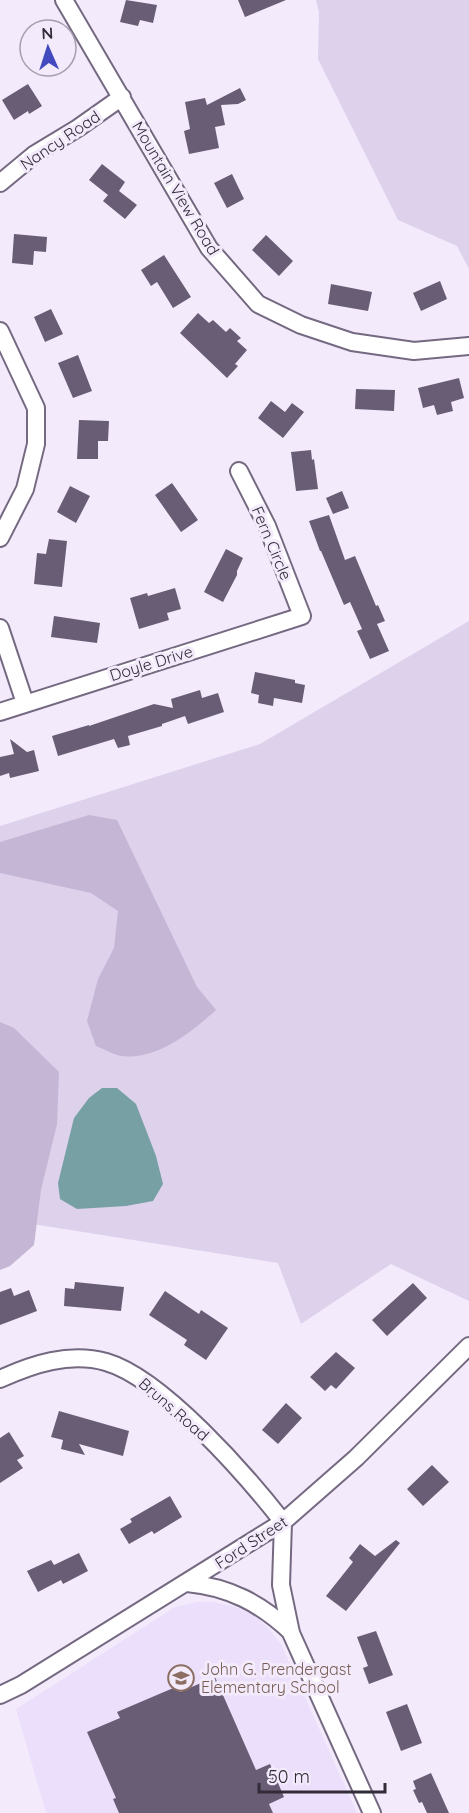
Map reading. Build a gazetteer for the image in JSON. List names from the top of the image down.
{
  "streets": {
    "street": [
      "Nancy Road",
      "Mountain View Road",
      "Fern Circle",
      "Doyle Drive",
      "Bruns Road",
      "Ford Street"
    ]
  },
  "crossings": [
    ["Nancy Road", "Mountain View Road"],
    ["Fern Circle", "Doyle Drive"],
    ["Bruns Road", "Ford Street"]
  ],
  "places": {
    "school or university": ["John G. Prendergast Elementary School"]
  },
  "scale_bar": "50 m",
  "north": "top"
}
